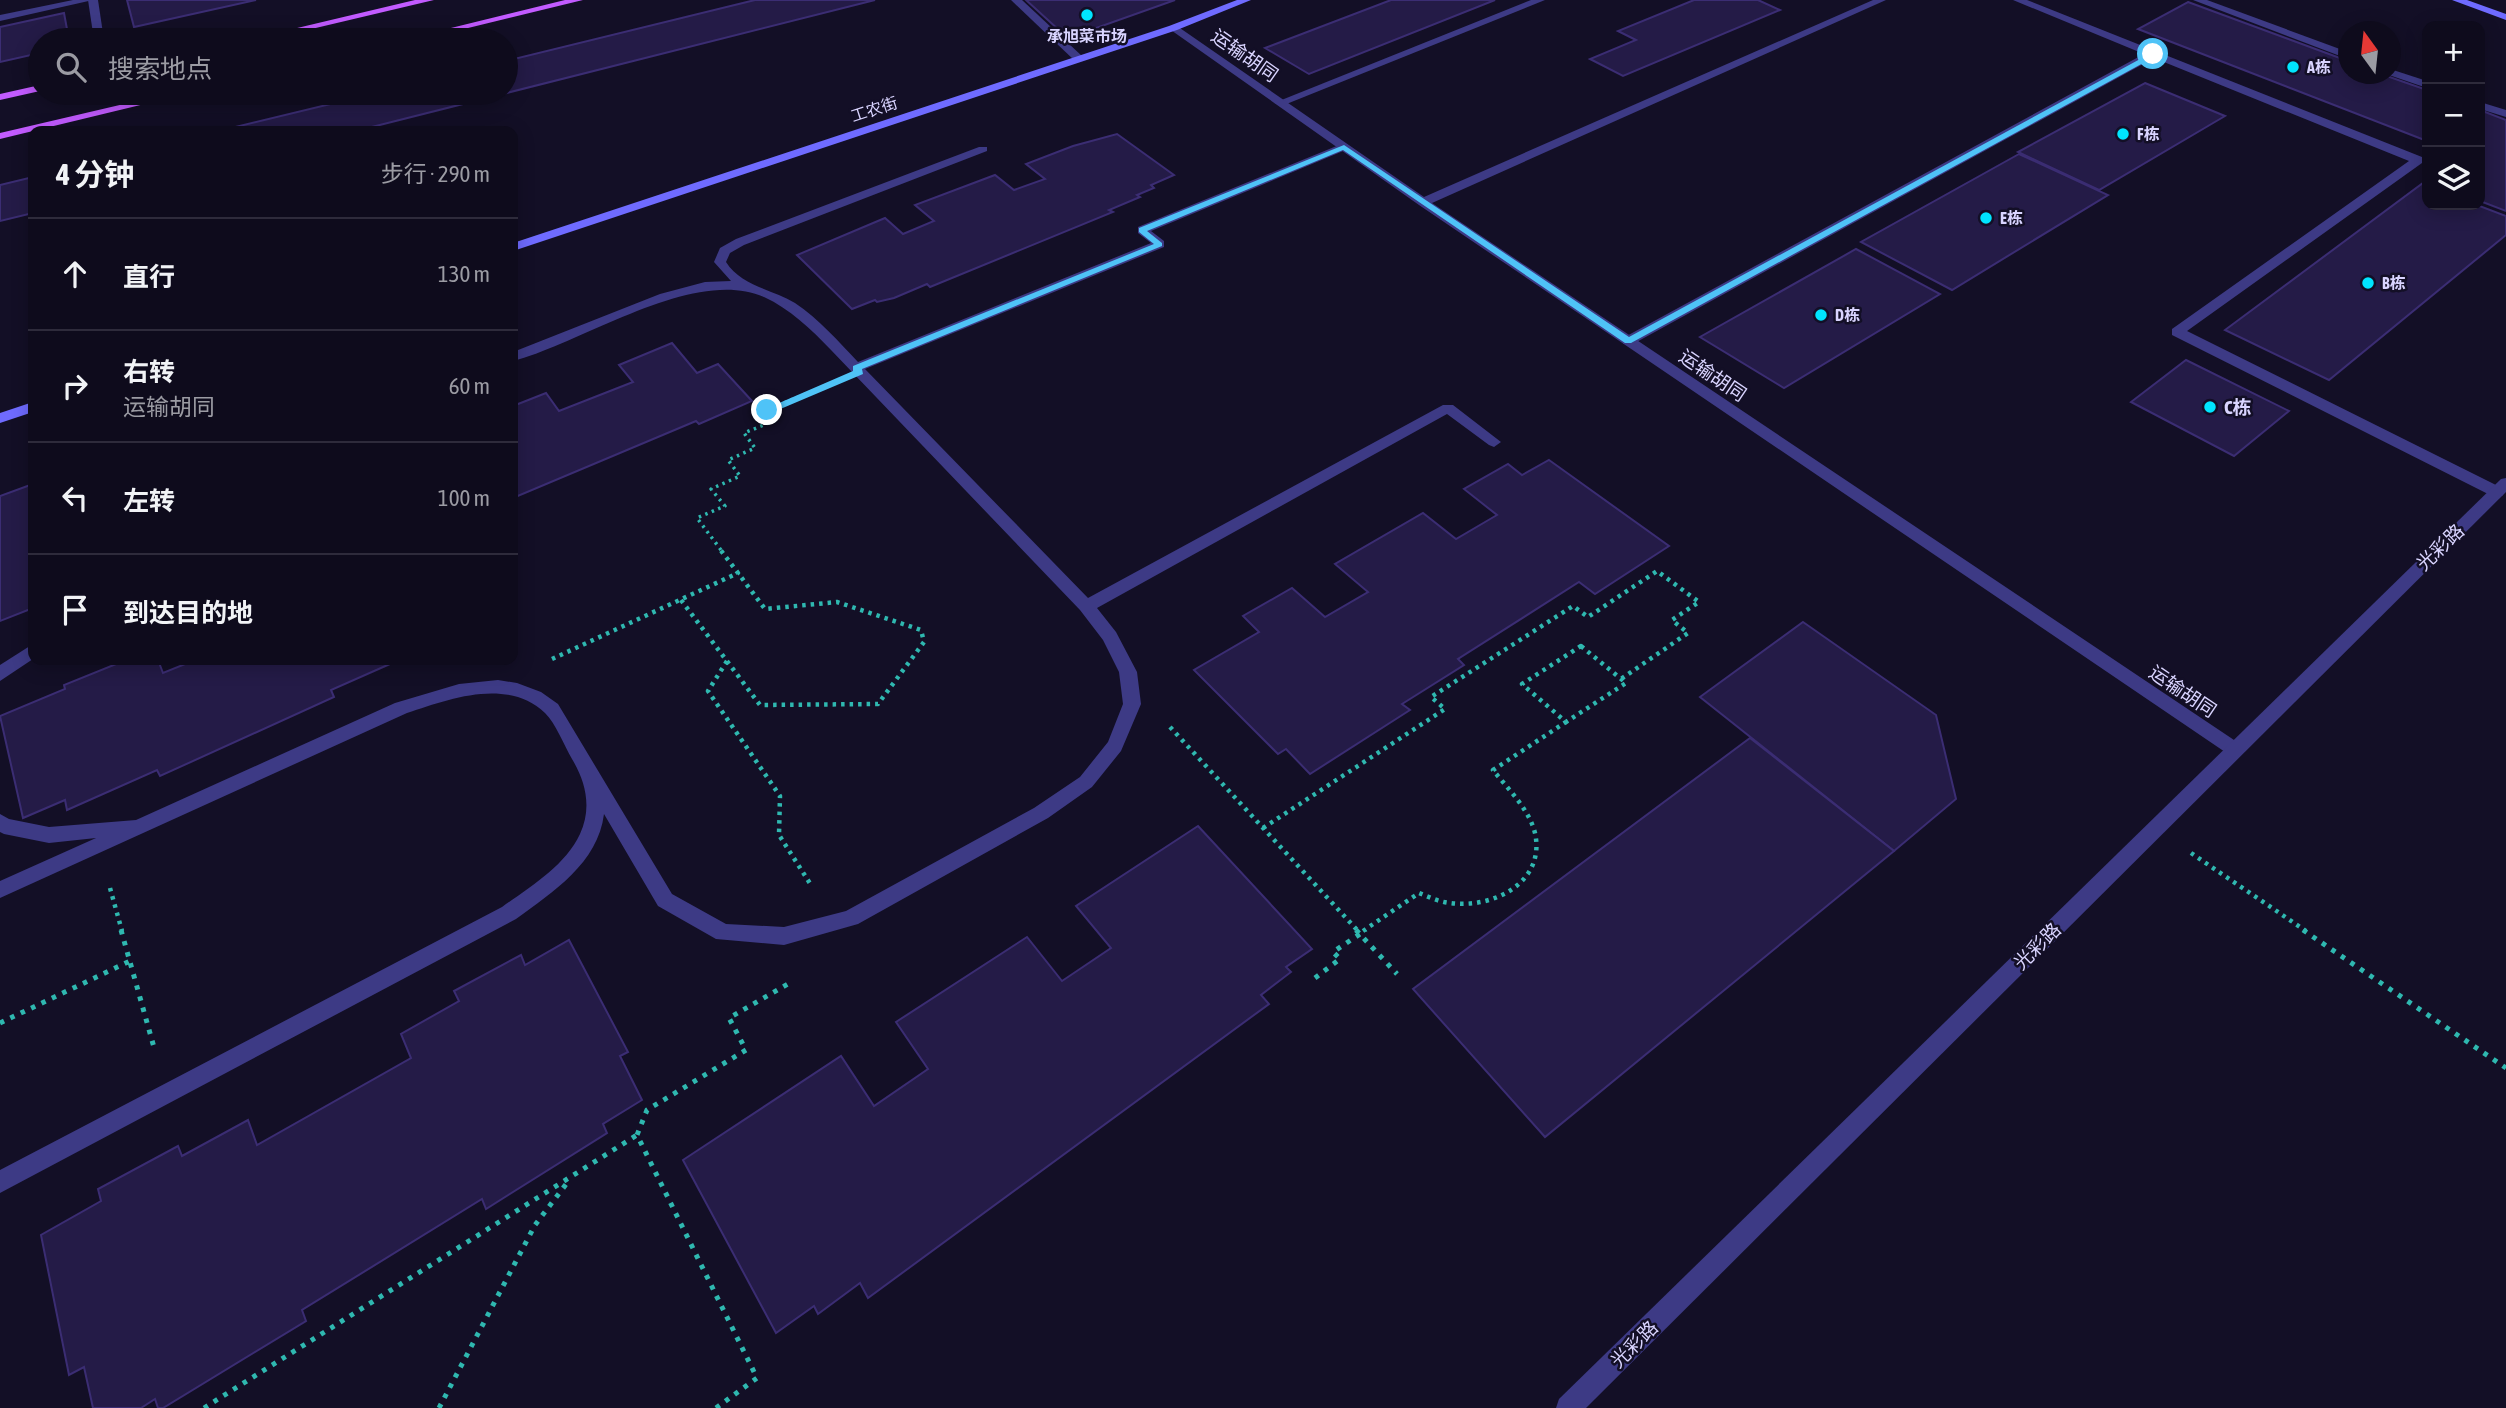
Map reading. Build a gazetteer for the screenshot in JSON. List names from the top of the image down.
{
  "streets": {
    "main road": ["工农街"],
    "street": ["运输胡同", "光彩路"]
  },
  "crossings": [
    ["运输胡同", "工农街"],
    ["运输胡同", "光彩路"]
  ],
  "places": [
    "承旭菜市场",
    "A栋",
    "F栋",
    "E栋",
    "B栋",
    "D栋",
    "C栋"
  ],
  "north": "top",
  "page": {
    "map_buttons": ["+", "−"],
    "search": "搜索地点",
    "heading": ["4 分钟", "步行 · 290 m"],
    "list": [
      ["直行", "130 m"],
      ["右转", "运输胡同", "60 m"],
      ["左转", "100 m"],
      "到达目的地"
    ]
  }
}
